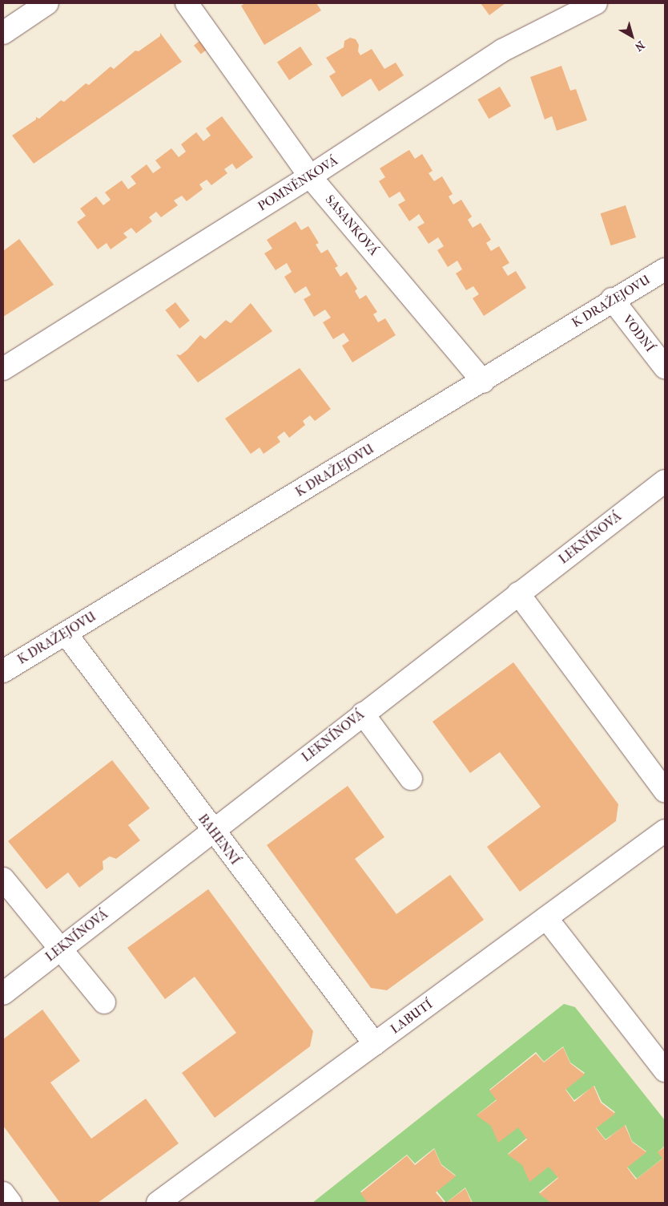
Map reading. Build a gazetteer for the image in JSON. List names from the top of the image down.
{
  "streets": {
    "street": [
      "POMNĚNKOVÁ",
      "SASANKOVÁ",
      "K DRAŽEJOVU",
      "VODNÍ",
      "LEKNÍNOVÁ",
      "BAHENNÍ",
      "LABUTÍ"
    ]
  },
  "crossings": [
    ["POMNĚNKOVÁ", "SASANKOVÁ"],
    ["SASANKOVÁ", "K DRAŽEJOVU"],
    ["K DRAŽEJOVU", "VODNÍ"],
    ["K DRAŽEJOVU", "BAHENNÍ"],
    ["LEKNÍNOVÁ", "BAHENNÍ"],
    ["BAHENNÍ", "LABUTÍ"]
  ],
  "north": "bottom right"
}
